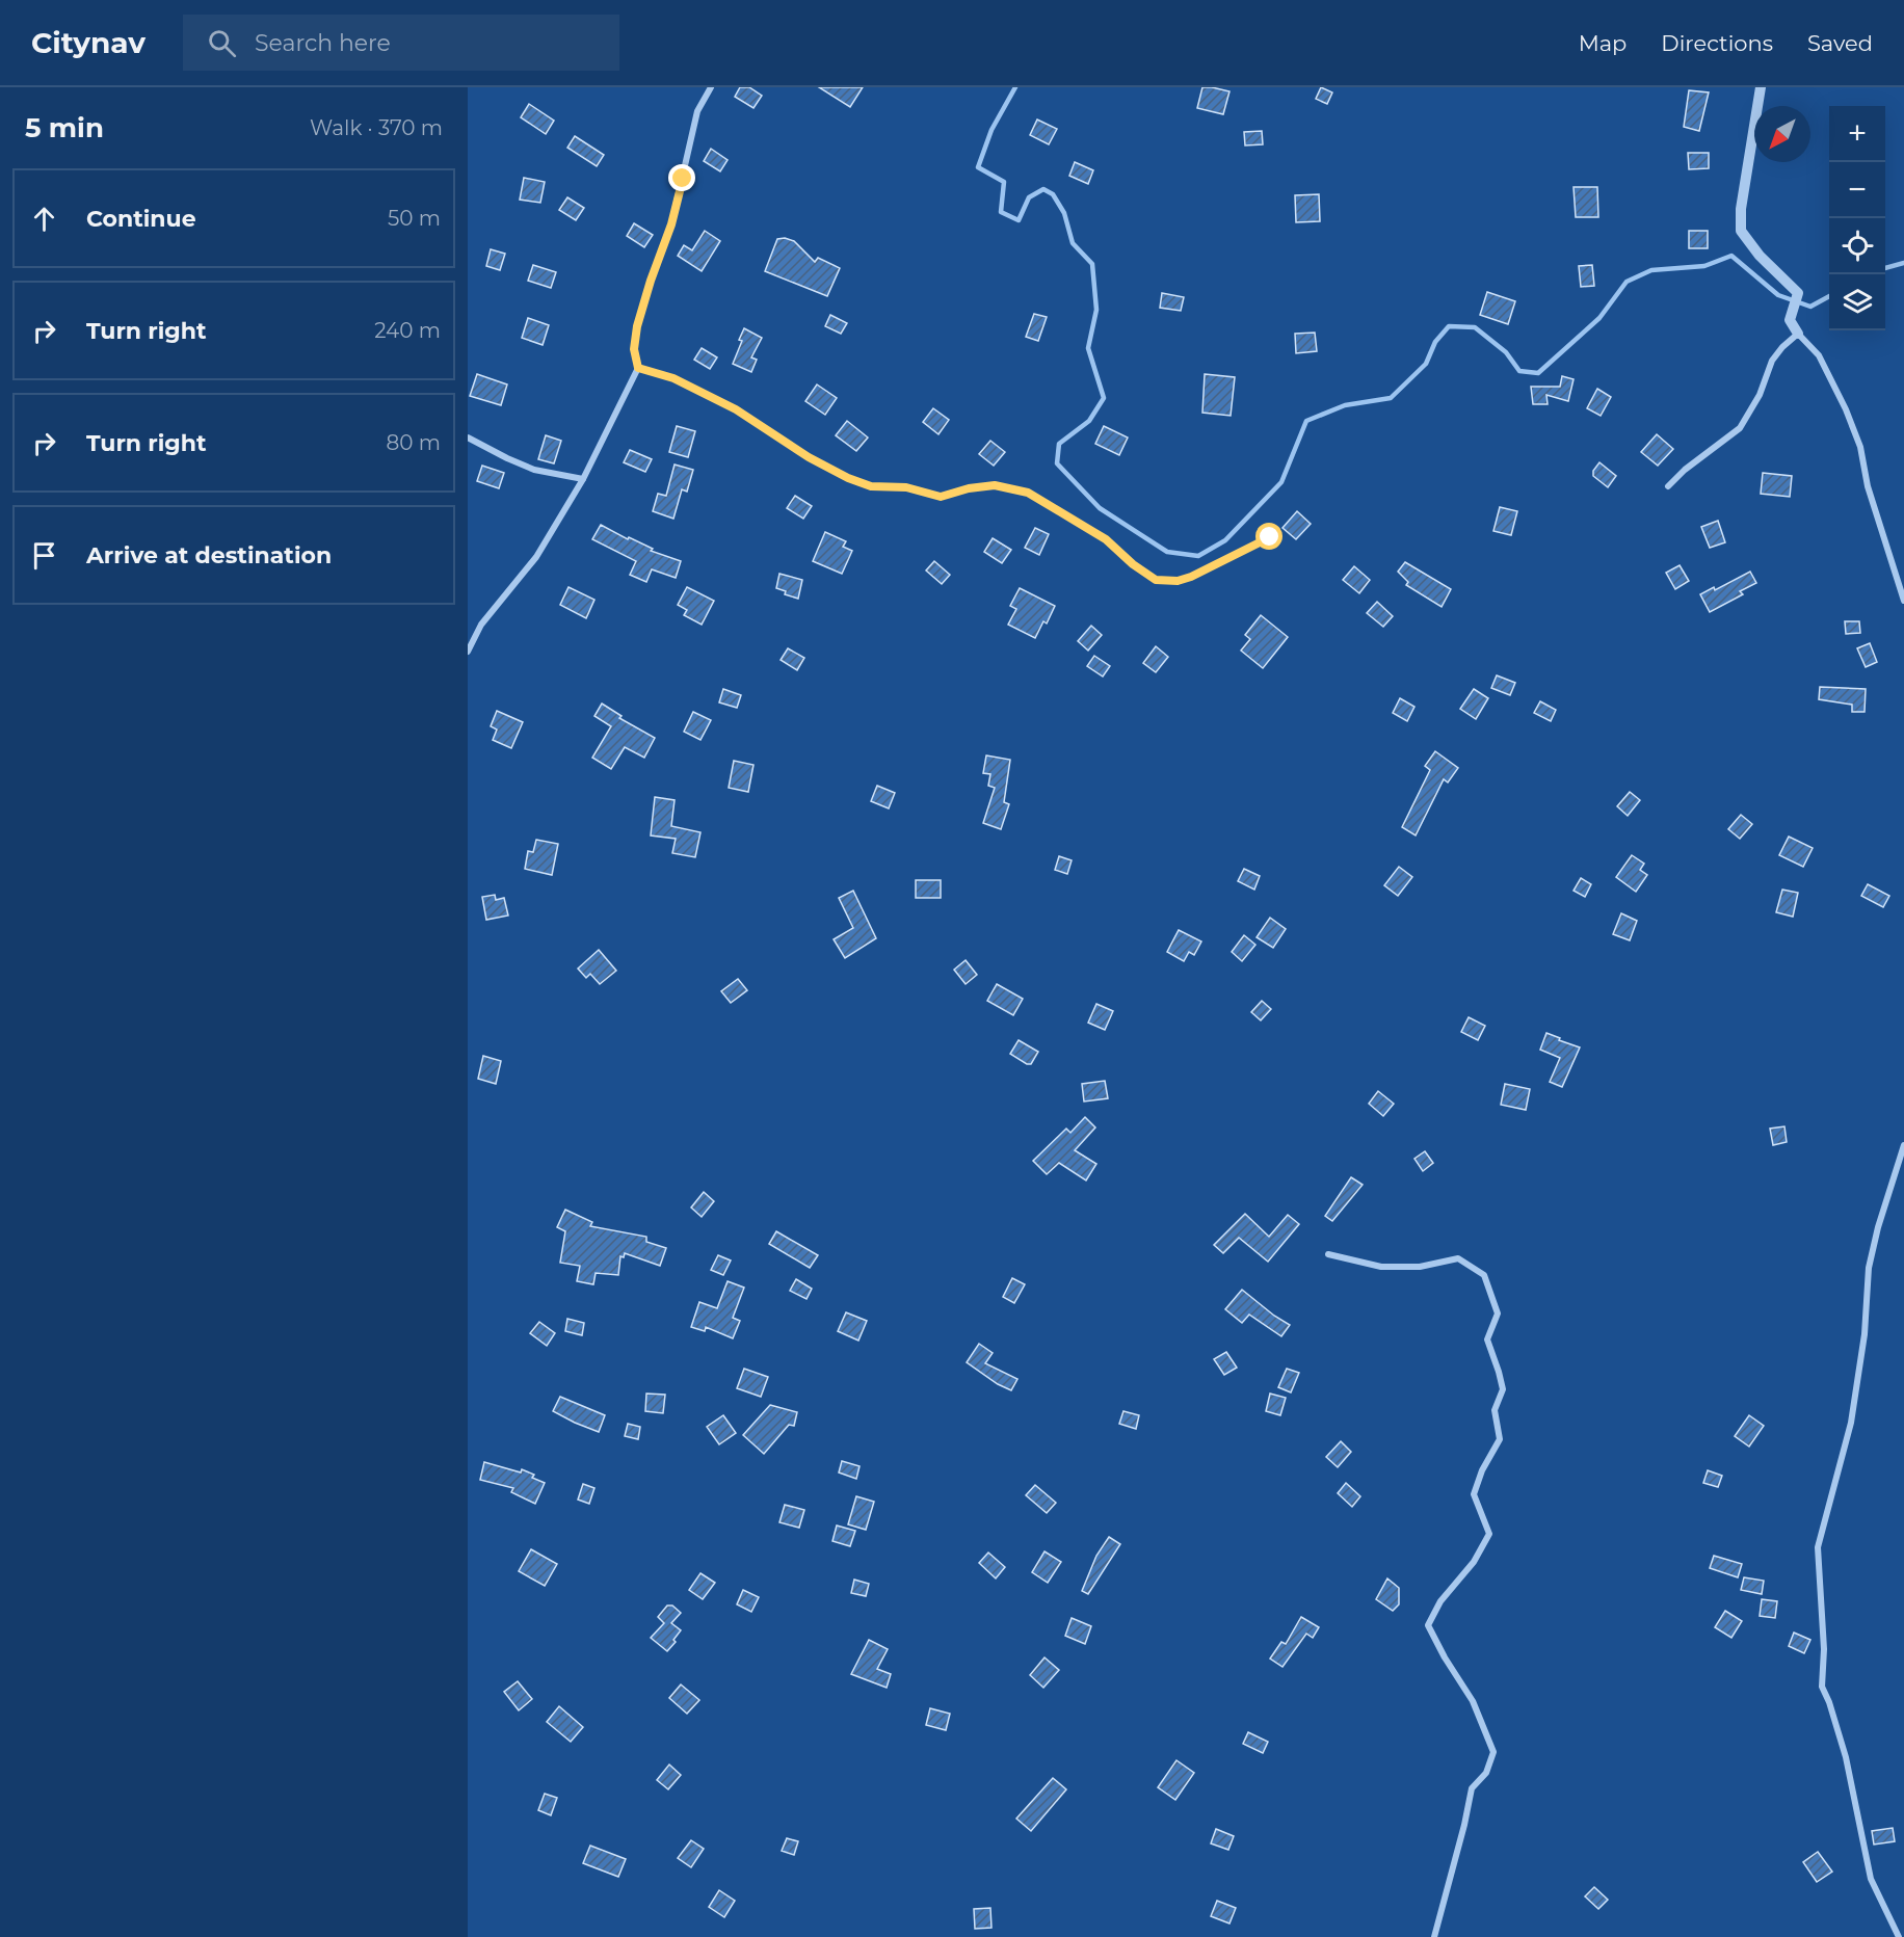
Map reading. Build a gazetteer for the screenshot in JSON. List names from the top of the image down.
{
  "north": "bottom left",
  "page": {
    "header": "Citynav",
    "search": "Search here",
    "nav": ["Map", "Directions", "Saved"],
    "heading": ["5 min", "Walk · 370 m"],
    "map_buttons": ["+", "−"],
    "list": [
      ["Continue", "50 m"],
      ["Turn right", "240 m"],
      ["Turn right", "80 m"],
      "Arrive at destination"
    ]
  }
}
